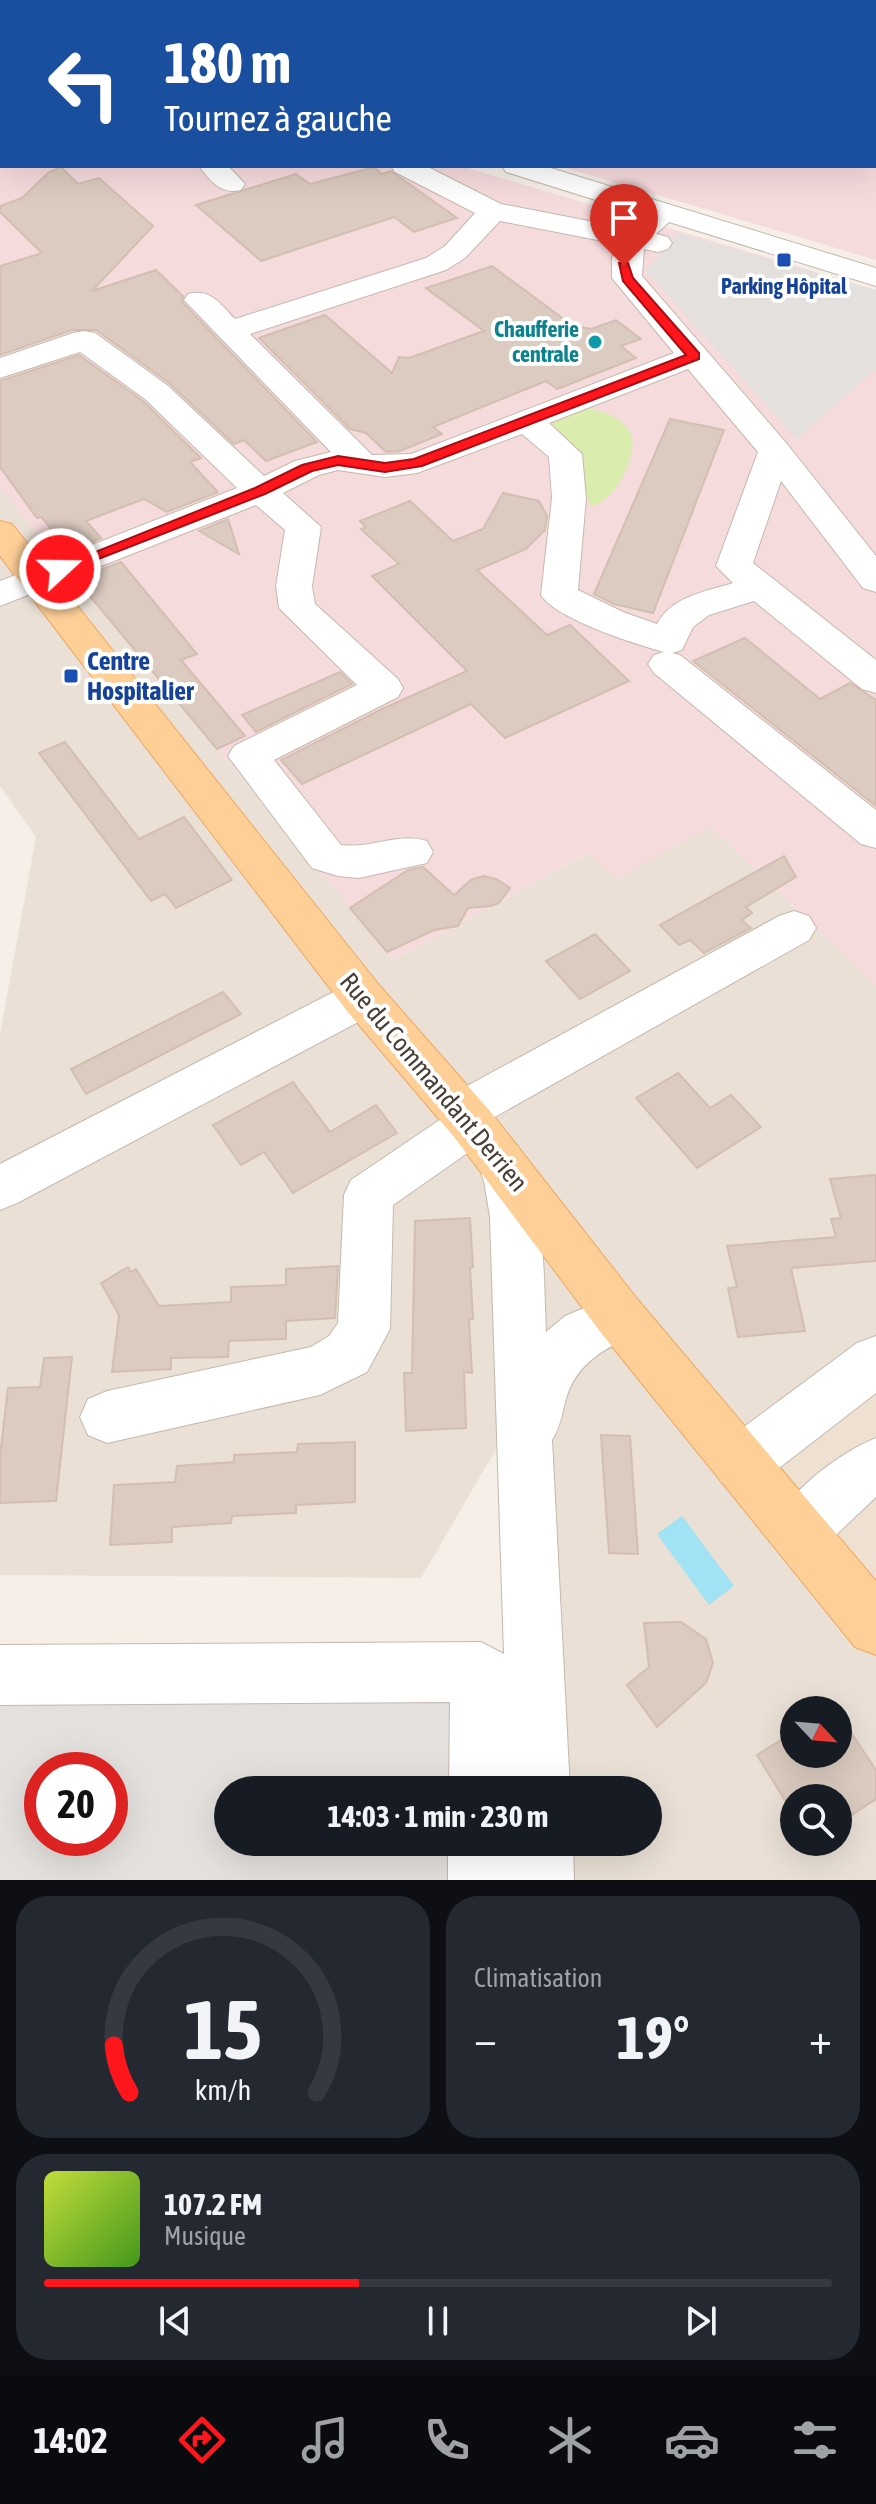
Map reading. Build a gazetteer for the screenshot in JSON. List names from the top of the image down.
{
  "streets": {
    "main road": ["Rue du Commandant Derrien"]
  },
  "places": {
    "transit": ["Parking Hôpital", "Centre Hospitalier"],
    "other": ["Chaufferie centrale"]
  },
  "north": "bottom right",
  "page": {
    "turn": ["180 m", "Tournez à gauche"],
    "limit": "20",
    "trip": "14:03 · 1 min · 230 m",
    "tile": "Climatisation",
    "heat": ["−", "19°", "+"],
    "song": ["107.2 FM", "Musique"],
    "tabs": "14:02",
    "gauge": ["15", "km/h"]
  }
}
